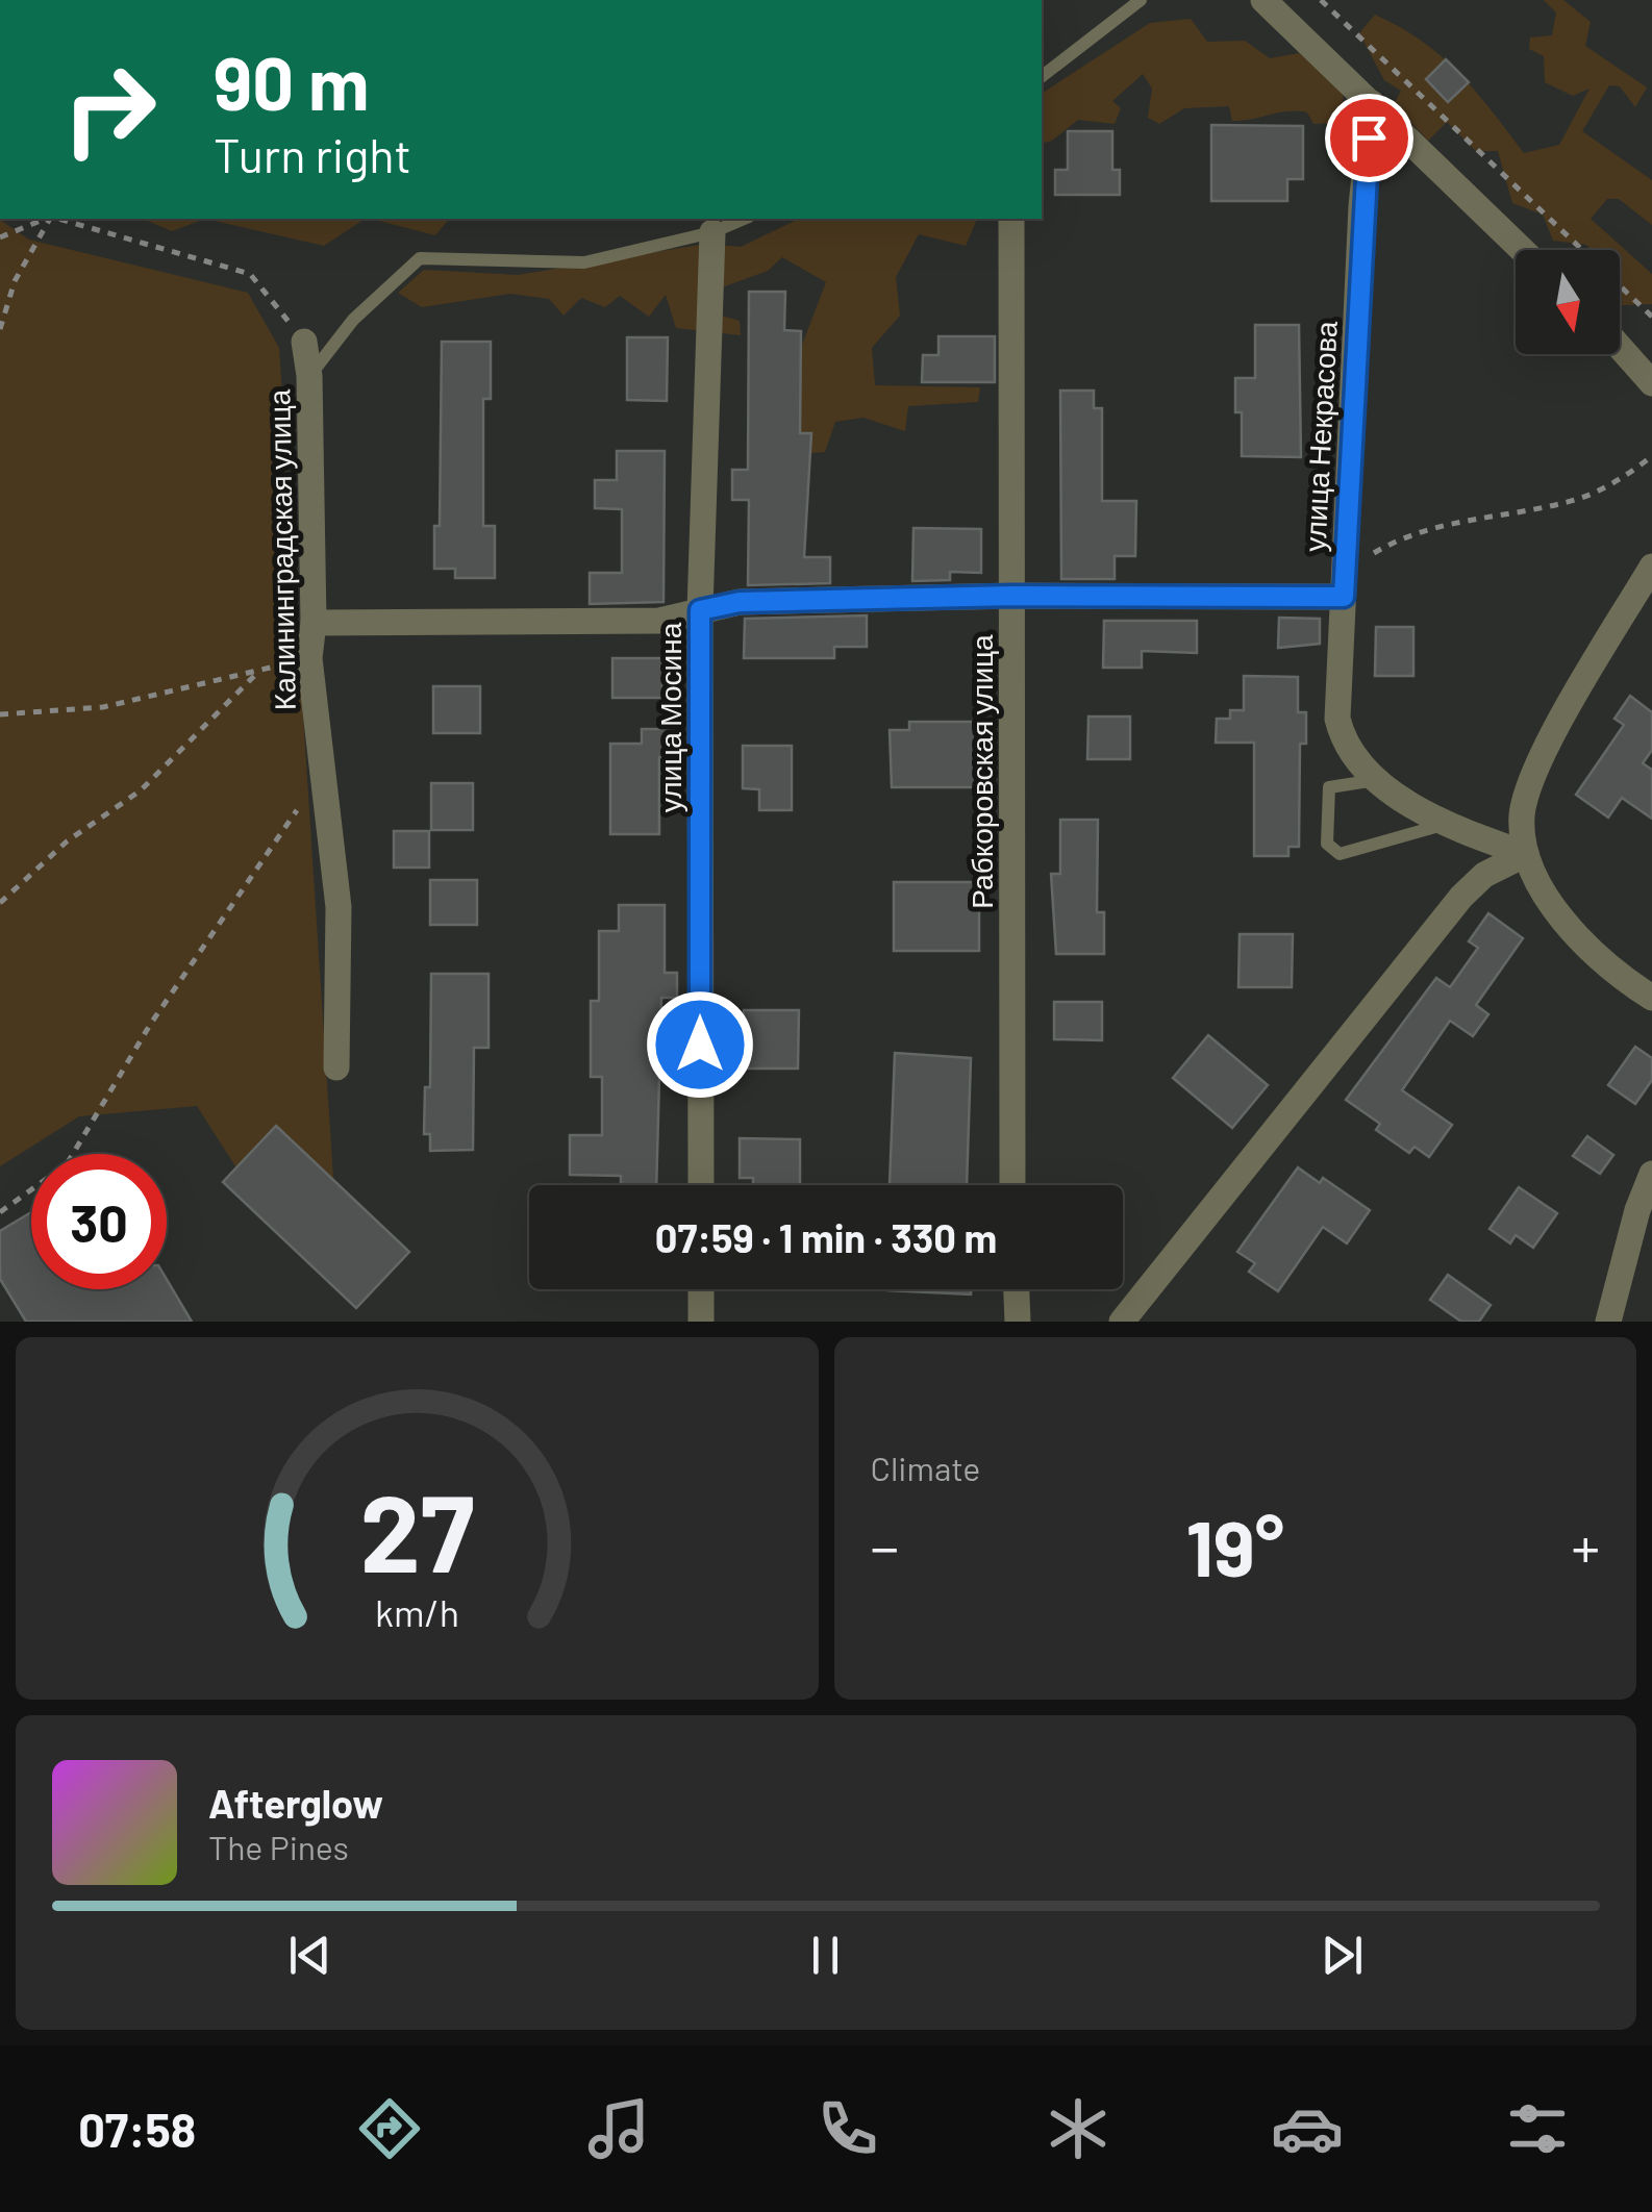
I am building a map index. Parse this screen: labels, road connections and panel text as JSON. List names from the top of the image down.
{
  "streets": {
    "street": [
      "улица Некрасова",
      "Калининградская улица",
      "улица Мосина",
      "Рабкоровская улица"
    ]
  },
  "north": "bottom",
  "page": {
    "turn": ["90 m", "Turn right"],
    "limit": "30",
    "trip": "07:59 · 1 min · 330 m",
    "tile": "Climate",
    "heat": ["−", "19°", "+"],
    "song": ["Afterglow", "The Pines"],
    "tabs": "07:58",
    "gauge": ["27", "km/h"]
  }
}
